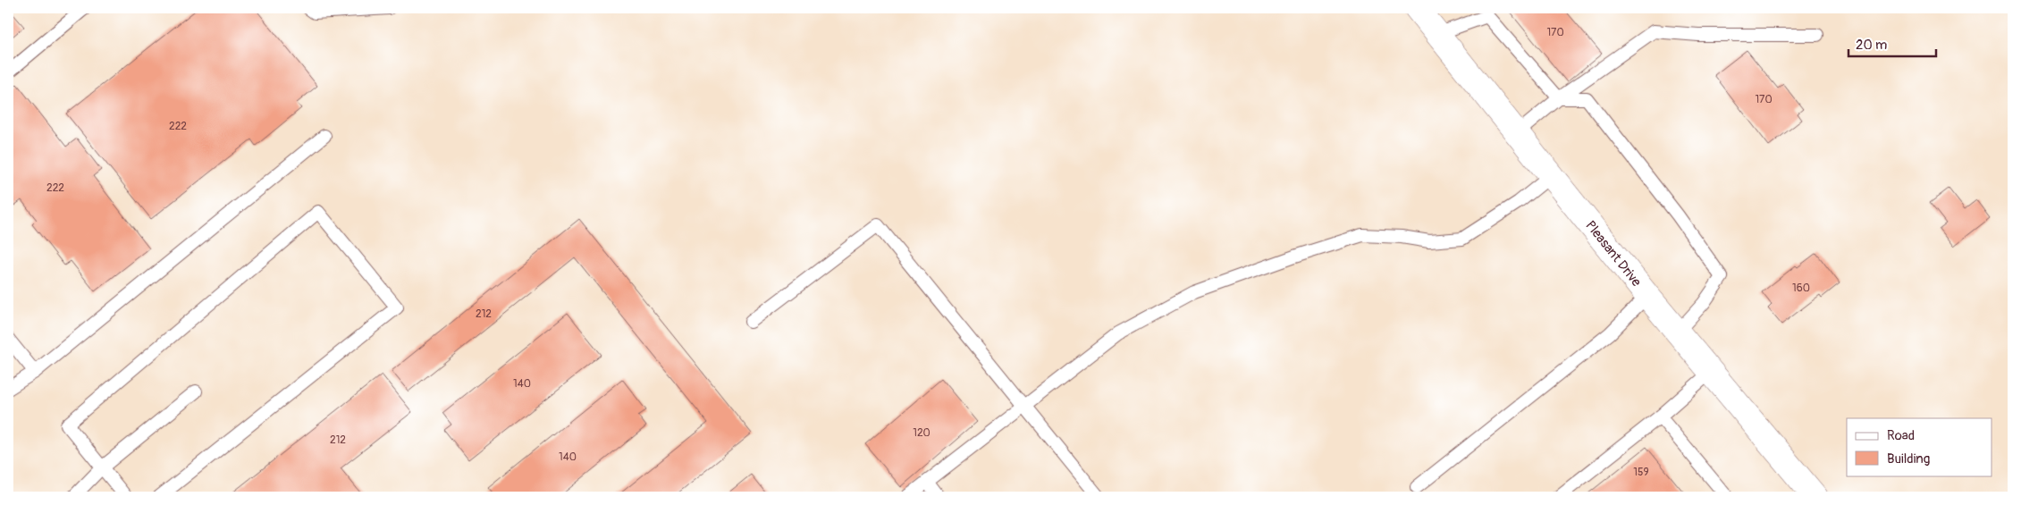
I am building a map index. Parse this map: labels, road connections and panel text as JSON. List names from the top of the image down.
{
  "streets": {
    "street": ["Pleasant Drive"]
  },
  "house_numbers": [
    "170",
    "170",
    "222",
    "222",
    "160",
    "212",
    "140",
    "120",
    "212",
    "140",
    "159"
  ],
  "legend": ["Road", "Building"],
  "scale_bar": "20 m"
}
